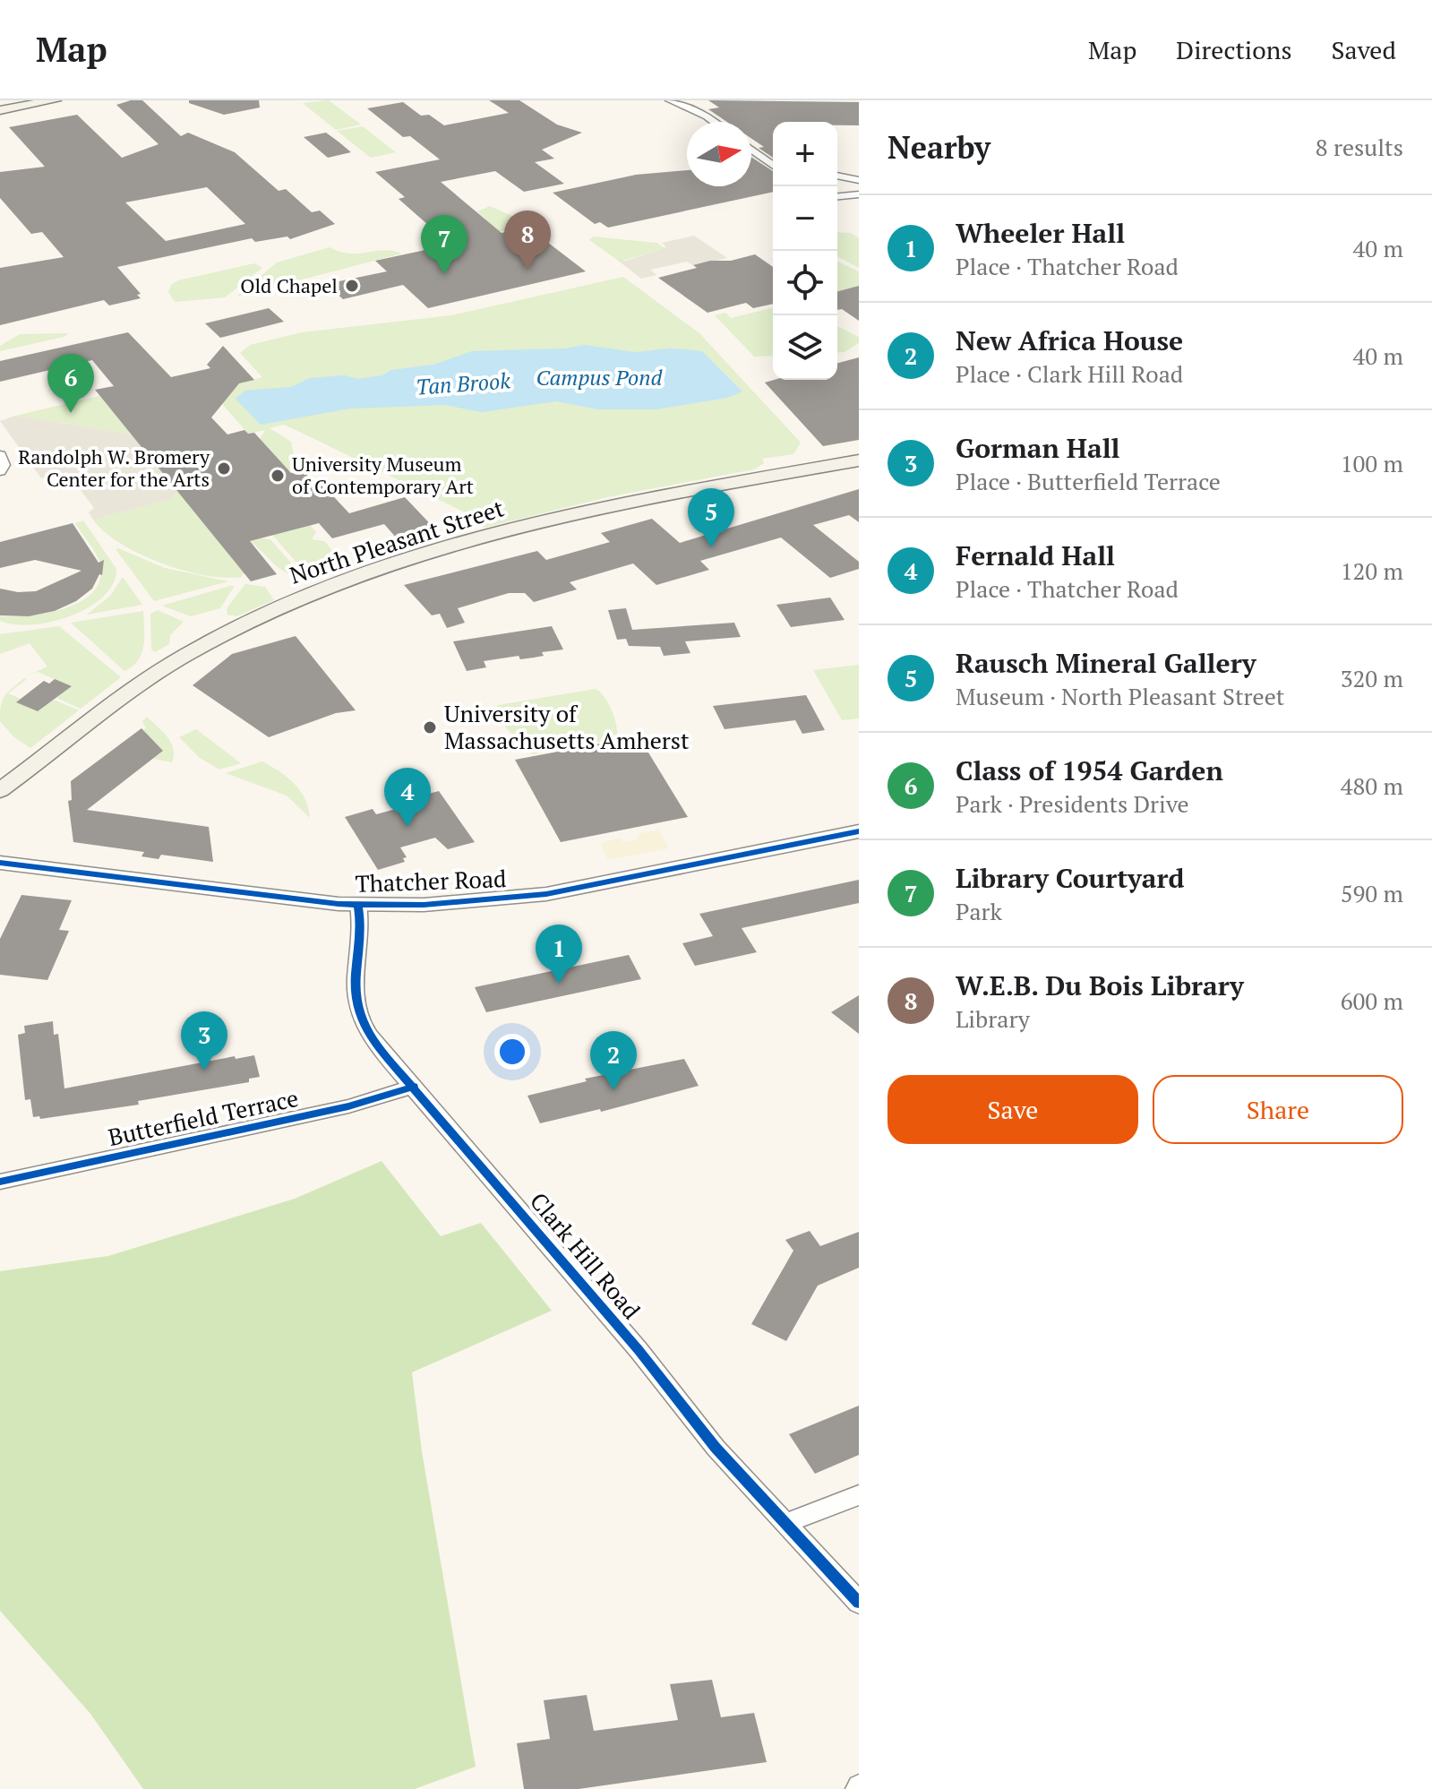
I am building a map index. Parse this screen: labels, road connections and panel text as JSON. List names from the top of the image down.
{
  "streets": {
    "main road": ["North Pleasant Street"],
    "street": ["Thatcher Road", "Butterfield Terrace", "Clark Hill Road"]
  },
  "crossings": [
    ["Thatcher Road", "Clark Hill Road"],
    ["Butterfield Terrace", "Clark Hill Road"]
  ],
  "water": ["Campus Pond", "Tan Brook"],
  "places": [
    "Old Chapel",
    "Randolph W. Bromery Center for the Arts",
    "University Museum of Contemporary Art",
    "University of Massachusetts Amherst"
  ],
  "north": "right",
  "page": {
    "header": "Map",
    "nav": ["Map", "Directions", "Saved"],
    "heading": ["Nearby", "8 results"],
    "map_buttons": ["+", "−"],
    "list": [
      {
        "mark": "1",
        "name": "Wheeler Hall",
        "note": "Place · Thatcher Road",
        "value": "40 m"
      },
      {
        "mark": "2",
        "name": "New Africa House",
        "note": "Place · Clark Hill Road",
        "value": "40 m"
      },
      {
        "mark": "3",
        "name": "Gorman Hall",
        "note": "Place · Butterfield Terrace",
        "value": "100 m"
      },
      {
        "mark": "4",
        "name": "Fernald Hall",
        "note": "Place · Thatcher Road",
        "value": "120 m"
      },
      {
        "mark": "5",
        "name": "Rausch Mineral Gallery",
        "note": "Museum · North Pleasant Street",
        "value": "320 m"
      },
      {
        "mark": "6",
        "name": "Class of 1954 Garden",
        "note": "Park · Presidents Drive",
        "value": "480 m"
      },
      {
        "mark": "7",
        "name": "Library Courtyard",
        "note": "Park",
        "value": "590 m"
      },
      {
        "mark": "8",
        "name": "W.E.B. Du Bois Library",
        "note": "Library",
        "value": "600 m"
      }
    ],
    "pins": [
      "8",
      "7",
      "6",
      "5",
      "4",
      "1",
      "3",
      "2"
    ],
    "buttons": ["Save", "Share"]
  }
}
